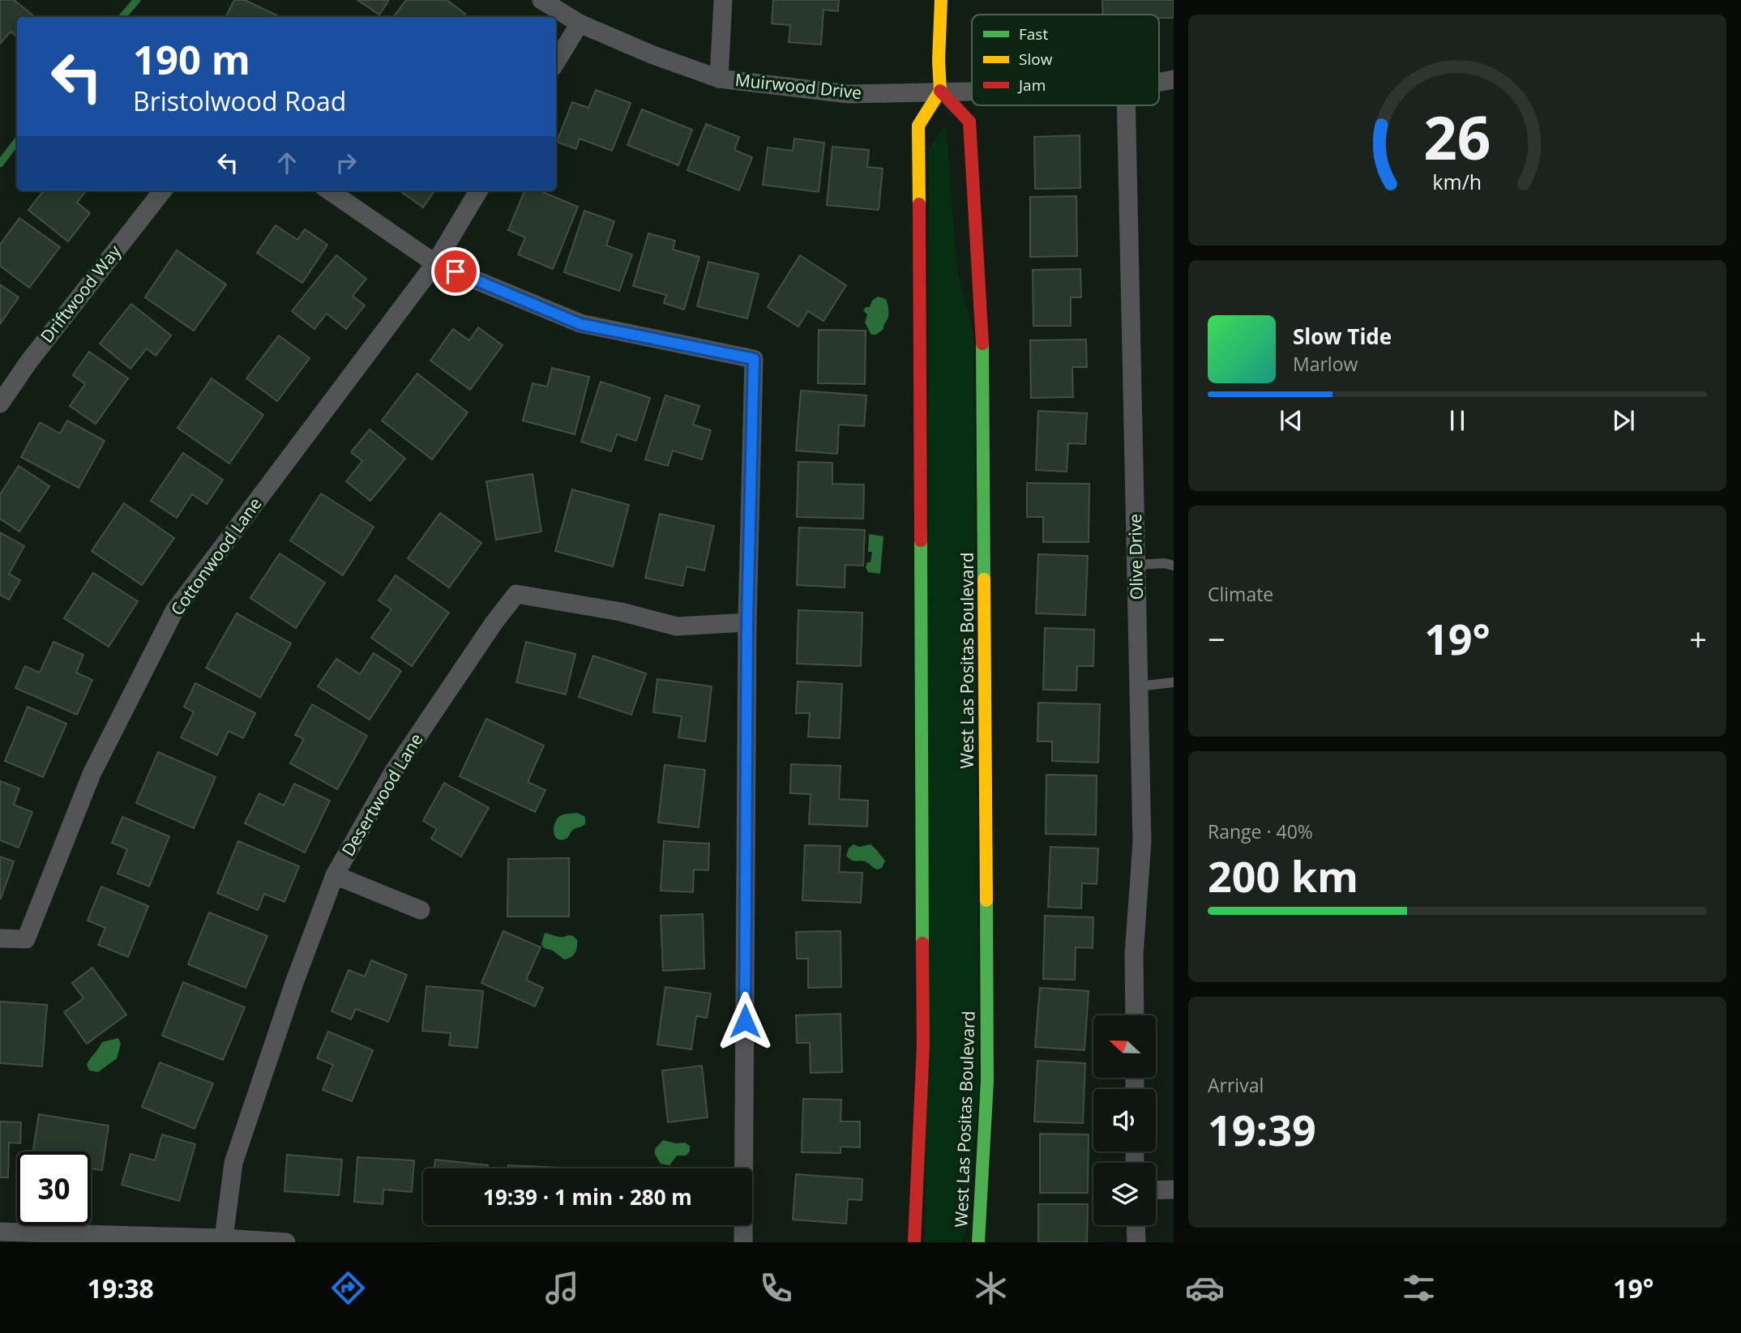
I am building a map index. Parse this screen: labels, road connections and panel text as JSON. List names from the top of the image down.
{
  "streets": {
    "main road": ["West Las Positas Boulevard"],
    "street": [
      "Muirwood Drive",
      "Driftwood Way",
      "Cottonwood Lane",
      "Olive Drive",
      "Desertwood Lane"
    ]
  },
  "crossings": [
    ["Muirwood Drive", "West Las Positas Boulevard"]
  ],
  "legend": ["Fast", "Slow", "Jam"],
  "north": "left",
  "page": {
    "turn": ["190 m", "Bristolwood Road"],
    "song": ["Slow Tide", "Marlow"],
    "tile": [
      "Climate",
      ["Range · 40%", "200 km"],
      ["Arrival", "19:39"]
    ],
    "heat": ["−", "19°", "+"],
    "limit": "30",
    "trip": "19:39 · 1 min · 280 m",
    "tabs": ["19:38", "19°"],
    "gauge": ["26", "km/h"]
  }
}
